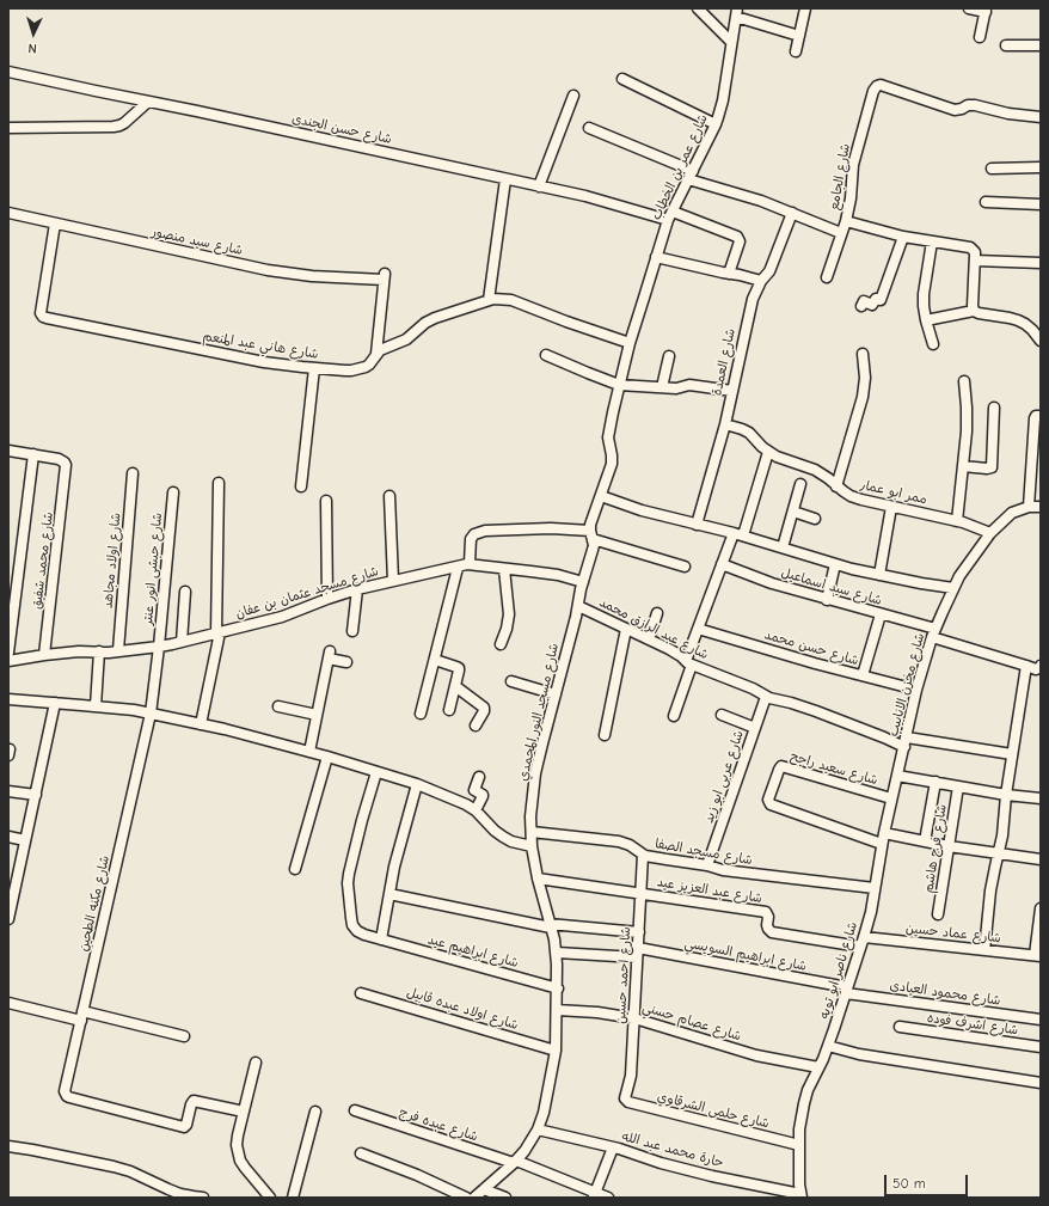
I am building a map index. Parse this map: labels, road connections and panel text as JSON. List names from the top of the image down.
{
  "streets": {
    "street": [
      "شارع حسن الجندى",
      "شارع عمر بن الخطاب",
      "شارع الجامع",
      "شارع سيد منصور",
      "شارع هاني عبد المنعم",
      "شارع العمدة",
      "ممر ابو عمار",
      "شارع محمد شفيق",
      "شارع اولاد مجاهد",
      "شارع حبشى انور عنتر",
      "شارع سيد اسماعيل",
      "شارع مسجد عثمان بن عفان",
      "شارع عبد الرازق محمد",
      "شارع حسن محمد",
      "شارع مخزن الانابيب",
      "شارع مسجد النور المحمدي",
      "شارع سعيد راجح",
      "شارع عربى ابو زيد",
      "شارع فرج هاشم",
      "شارع مسجد الصفا",
      "شارع عبد العزيز عيد",
      "شارع مكنه الطحين",
      "شارع عماد حسين",
      "شارع ابراهيم عيد",
      "شارع ابراهيم السويسي",
      "شارع ناصر ابو تويه",
      "شارع احمد حسين",
      "شارع محمود العيادى",
      "شارع اولاد عبده قابيل",
      "شارع عصام حسني",
      "شارع اشرف فوده",
      "شارع حلمى الشرقاوي",
      "شارع عبده فرج",
      "حارة محمد عبد الله"
    ]
  },
  "crossings": [
    ["شارع حسن الجندى", "شارع عمر بن الخطاب"],
    ["شارع عمر بن الخطاب", "شارع هاني عبد المنعم"],
    ["شارع عمر بن الخطاب", "شارع مسجد النور المحمدي"],
    ["شارع سيد منصور", "شارع هاني عبد المنعم"],
    ["شارع العمدة", "ممر ابو عمار"],
    ["ممر ابو عمار", "شارع مخزن الانابيب"],
    ["شارع محمد شفيق", "شارع مسجد عثمان بن عفان"],
    ["شارع اولاد مجاهد", "شارع مسجد عثمان بن عفان"],
    ["شارع حبشى انور عنتر", "شارع مسجد عثمان بن عفان"],
    ["شارع حبشى انور عنتر", "شارع مكنه الطحين"],
    ["شارع سيد اسماعيل", "شارع مخزن الانابيب"],
    ["شارع مسجد عثمان بن عفان", "شارع مسجد النور المحمدي"],
    ["شارع عبد الرازق محمد", "شارع مخزن الانابيب"],
    ["شارع عبد الرازق محمد", "شارع مسجد النور المحمدي"],
    ["شارع عبد الرازق محمد", "شارع عربى ابو زيد"],
    ["شارع عبد الرازق محمد", "شارع ناصر ابو تويه"],
    ["شارع حسن محمد", "شارع مخزن الانابيب"],
    ["شارع مخزن الانابيب", "شارع ناصر ابو تويه"],
    ["شارع مسجد النور المحمدي", "شارع مسجد الصفا"],
    ["شارع مسجد النور المحمدي", "شارع عبد العزيز عيد"],
    ["شارع مسجد النور المحمدي", "شارع ابراهيم عيد"],
    ["شارع مسجد النور المحمدي", "شارع ابراهيم السويسي"],
    ["شارع مسجد النور المحمدي", "شارع اولاد عبده قابيل"],
    ["شارع مسجد النور المحمدي", "شارع عصام حسني"],
    ["شارع مسجد النور المحمدي", "شارع عبده فرج"],
    ["شارع مسجد النور المحمدي", "حارة محمد عبد الله"],
    ["شارع سعيد راجح", "شارع ناصر ابو تويه"],
    ["شارع عربى ابو زيد", "شارع مسجد الصفا"],
    ["شارع مسجد الصفا", "شارع ناصر ابو تويه"],
    ["شارع مسجد الصفا", "شارع احمد حسين"],
    ["شارع عبد العزيز عيد", "شارع عماد حسين"],
    ["شارع عبد العزيز عيد", "شارع ناصر ابو تويه"],
    ["شارع عبد العزيز عيد", "شارع احمد حسين"],
    ["شارع عماد حسين", "شارع ناصر ابو تويه"],
    ["شارع ابراهيم السويسي", "شارع ناصر ابو تويه"],
    ["شارع ابراهيم السويسي", "شارع احمد حسين"],
    ["شارع ابراهيم السويسي", "شارع محمود العيادى"],
    ["شارع ناصر ابو تويه", "شارع محمود العيادى"],
    ["شارع ناصر ابو تويه", "شارع عصام حسني"],
    ["شارع ناصر ابو تويه", "شارع حلمى الشرقاوي"],
    ["شارع ناصر ابو تويه", "حارة محمد عبد الله"],
    ["شارع احمد حسين", "شارع عصام حسني"],
    ["شارع احمد حسين", "شارع حلمى الشرقاوي"]
  ],
  "scale_bar": "50 m",
  "north": "bottom"
}
